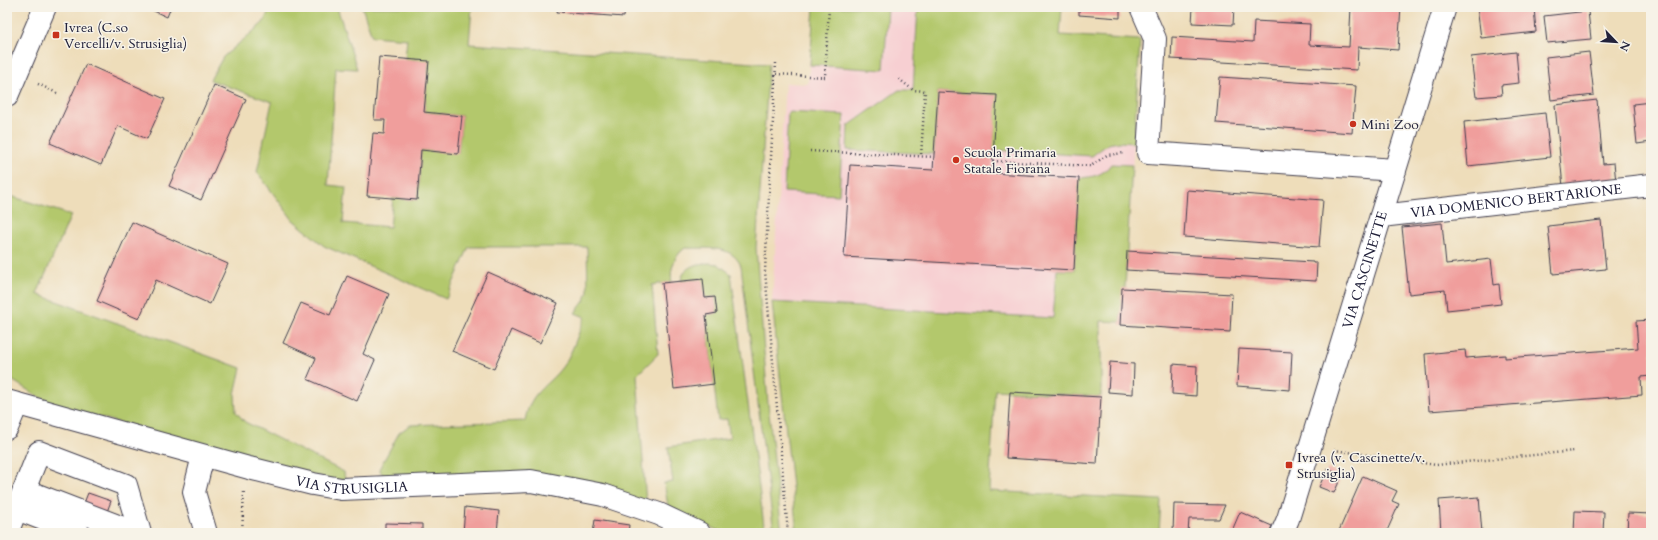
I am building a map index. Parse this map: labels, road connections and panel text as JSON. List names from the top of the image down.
{
  "streets": {
    "main road": ["VIA DOMENICO BERTARIONE", "VIA CASCINETTE", "VIA STRUSIGLIA"]
  },
  "crossings": [
    ["VIA DOMENICO BERTARIONE", "VIA CASCINETTE"]
  ],
  "places": {
    "transit": ["Ivrea (C.so Vercelli/v. Strusiglia)", "Ivrea (v. Cascinette/v. Strusiglia)"],
    "other": ["Mini Zoo", "Scuola Primaria Statale Fiorana"]
  },
  "north": "bottom right"
}
